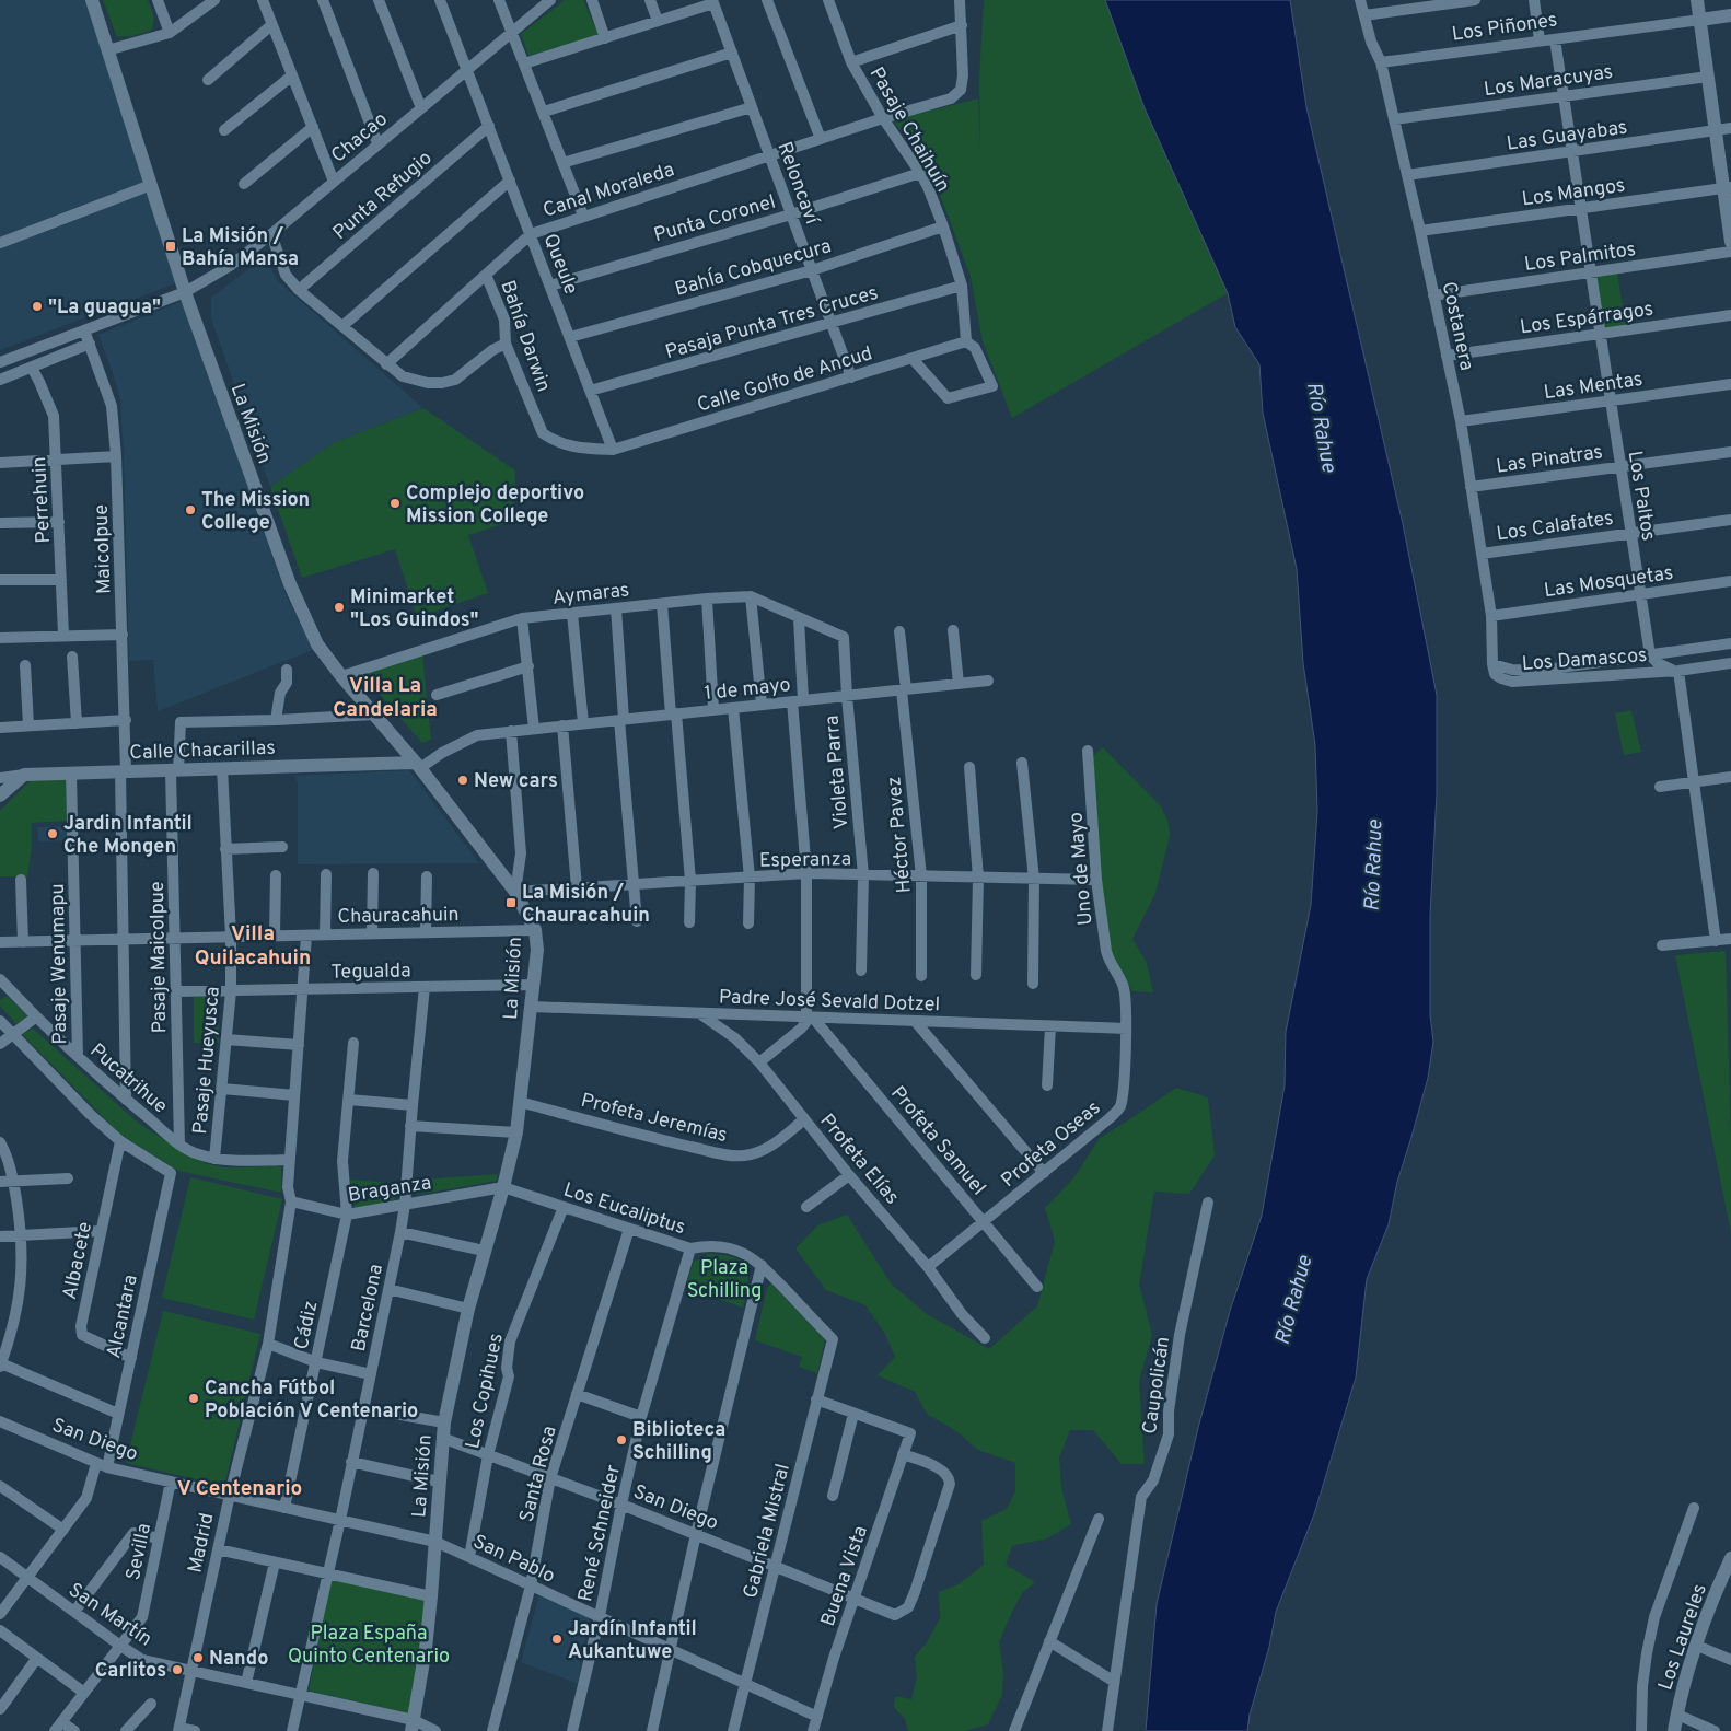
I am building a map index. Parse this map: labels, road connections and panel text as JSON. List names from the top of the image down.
{
  "streets": {
    "street": [
      "Los Piñones",
      "Los Maracuyas",
      "Pasaje Chaihuín",
      "Las Guayabas",
      "Chacao",
      "Reloncaví",
      "Canal Moraleda",
      "Los Mangos",
      "Punta Refugio",
      "Punta Coronel",
      "Los Palmitos",
      "Queule",
      "BahÍa Cobquecura",
      "Los Espárragos",
      "Pasaja Punta Tres Cruces",
      "Costanera",
      "Bahía Darwin",
      "Calle Golfo de Ancud",
      "Las Mentas",
      "La Misión",
      "Las Pinatras",
      "Los Paltos",
      "Perrehuin",
      "Los Calafates",
      "Maicolpue",
      "Las Mosquetas",
      "Aymaras",
      "Los Damascos",
      "1 de mayo",
      "Calle Chacarillas",
      "Violeta Parra",
      "Héctor Pavez",
      "Esperanza",
      "Uno de Mayo",
      "Chauracahuin",
      "Pasaje Maicolpue",
      "Pasaje Wenumapu",
      "Tegualda",
      "Padre José Sevald Dotzel",
      "Pasaje Hueyusca",
      "Pucatrihue",
      "Profeta Jeremías",
      "Profeta Samuel",
      "Profeta Oseas",
      "Profeta Elías",
      "Braganza",
      "Los Eucaliptus",
      "Albacete",
      "Barcelona",
      "Alcantara",
      "Cádiz",
      "Caupolicán",
      "Los Copihues",
      "San Diego",
      "Santa Rosa",
      "Gabriela Mistral",
      "René Schneider",
      "Madrid",
      "Sevilla",
      "San Pablo",
      "Buena Vista",
      "San Martín",
      "Los Laureles"
    ]
  },
  "crossings": [
    ["Los Piñones", "Costanera"],
    ["Los Piñones", "Los Paltos"],
    ["Los Maracuyas", "Costanera"],
    ["Los Maracuyas", "Los Paltos"],
    ["Pasaje Chaihuín", "Canal Moraleda"],
    ["Pasaje Chaihuín", "Punta Coronel"],
    ["Pasaje Chaihuín", "BahÍa Cobquecura"],
    ["Pasaje Chaihuín", "Pasaja Punta Tres Cruces"],
    ["Pasaje Chaihuín", "Calle Golfo de Ancud"],
    ["Las Guayabas", "Costanera"],
    ["Las Guayabas", "Los Paltos"],
    ["Chacao", "Queule"],
    ["Chacao", "La Misión"],
    ["Chacao", "Maicolpue"],
    ["Reloncaví", "Canal Moraleda"],
    ["Reloncaví", "Punta Coronel"],
    ["Reloncaví", "BahÍa Cobquecura"],
    ["Reloncaví", "Pasaja Punta Tres Cruces"],
    ["Reloncaví", "Calle Golfo de Ancud"],
    ["Canal Moraleda", "Queule"],
    ["Canal Moraleda", "Bahía Darwin"],
    ["Los Mangos", "Costanera"],
    ["Los Mangos", "Los Paltos"],
    ["Punta Refugio", "Queule"],
    ["Punta Coronel", "Queule"],
    ["Los Palmitos", "Costanera"],
    ["Los Palmitos", "Los Paltos"],
    ["Queule", "BahÍa Cobquecura"],
    ["Queule", "Pasaja Punta Tres Cruces"],
    ["Queule", "Bahía Darwin"],
    ["Queule", "Calle Golfo de Ancud"],
    ["Los Espárragos", "Costanera"],
    ["Los Espárragos", "Los Paltos"],
    ["Costanera", "Las Mentas"],
    ["Costanera", "Las Pinatras"],
    ["Costanera", "Los Calafates"],
    ["Costanera", "Las Mosquetas"],
    ["Costanera", "Los Damascos"],
    ["Bahía Darwin", "Calle Golfo de Ancud"],
    ["Las Mentas", "Los Paltos"],
    ["La Misión", "Aymaras"],
    ["La Misión", "1 de mayo"],
    ["La Misión", "Calle Chacarillas"],
    ["La Misión", "Esperanza"],
    ["La Misión", "Chauracahuin"],
    ["La Misión", "Tegualda"],
    ["La Misión", "Padre José Sevald Dotzel"],
    ["La Misión", "Profeta Jeremías"],
    ["La Misión", "Braganza"],
    ["La Misión", "Los Eucaliptus"],
    ["La Misión", "San Diego"],
    ["La Misión", "San Pablo"],
    ["La Misión", "San Martín"],
    ["Las Pinatras", "Los Paltos"],
    ["Los Paltos", "Los Calafates"],
    ["Los Paltos", "Las Mosquetas"],
    ["Los Paltos", "Los Damascos"],
    ["Maicolpue", "Calle Chacarillas"],
    ["Maicolpue", "Chauracahuin"],
    ["Maicolpue", "Pucatrihue"],
    ["Aymaras", "Violeta Parra"],
    ["1 de mayo", "Calle Chacarillas"],
    ["1 de mayo", "Violeta Parra"],
    ["1 de mayo", "Héctor Pavez"],
    ["Calle Chacarillas", "Pasaje Maicolpue"],
    ["Calle Chacarillas", "Pasaje Wenumapu"],
    ["Calle Chacarillas", "Pasaje Hueyusca"],
    ["Violeta Parra", "Esperanza"],
    ["Héctor Pavez", "Esperanza"],
    ["Esperanza", "Uno de Mayo"],
    ["Uno de Mayo", "Profeta Oseas"],
    ["Chauracahuin", "Pasaje Maicolpue"],
    ["Chauracahuin", "Pasaje Wenumapu"],
    ["Chauracahuin", "Pasaje Hueyusca"],
    ["Pasaje Maicolpue", "Tegualda"],
    ["Pasaje Maicolpue", "Pucatrihue"],
    ["Pasaje Wenumapu", "Pucatrihue"],
    ["Tegualda", "Pasaje Hueyusca"],
    ["Tegualda", "Barcelona"],
    ["Padre José Sevald Dotzel", "Profeta Samuel"],
    ["Padre José Sevald Dotzel", "Profeta Oseas"],
    ["Padre José Sevald Dotzel", "Profeta Elías"],
    ["Pasaje Hueyusca", "Pucatrihue"],
    ["Profeta Jeremías", "Profeta Elías"],
    ["Profeta Samuel", "Profeta Oseas"],
    ["Profeta Oseas", "Profeta Elías"],
    ["Braganza", "Los Eucaliptus"],
    ["Braganza", "Barcelona"],
    ["Braganza", "Cádiz"],
    ["Braganza", "Madrid"],
    ["Los Eucaliptus", "Los Copihues"],
    ["Los Eucaliptus", "Santa Rosa"],
    ["Los Eucaliptus", "Gabriela Mistral"],
    ["Los Eucaliptus", "René Schneider"],
    ["Albacete", "Alcantara"],
    ["Barcelona", "San Diego"],
    ["Barcelona", "San Martín"],
    ["Alcantara", "San Diego"],
    ["Cádiz", "San Diego"],
    ["Los Copihues", "San Diego"],
    ["Los Copihues", "San Pablo"],
    ["San Diego", "Santa Rosa"],
    ["San Diego", "Gabriela Mistral"],
    ["San Diego", "René Schneider"],
    ["San Diego", "Madrid"],
    ["San Diego", "Sevilla"],
    ["San Diego", "San Pablo"],
    ["San Diego", "Buena Vista"],
    ["Santa Rosa", "San Pablo"],
    ["Gabriela Mistral", "San Pablo"],
    ["René Schneider", "San Pablo"],
    ["Madrid", "San Martín"],
    ["Sevilla", "San Martín"],
    ["San Pablo", "Buena Vista"]
  ],
  "districts": ["Villa La Candelaria", "Villa Quilacahuin", "V Centenario"],
  "water": ["Río Rahue"],
  "parks": ["Plaza Schilling", "Plaza España Quinto Centenario"],
  "places": {
    "transit": ["La Misión / Bahía Mansa", "La Misión / Chauracahuin"],
    "other": [
      "\"La guagua\"",
      "Complejo deportivo Mission College",
      "The Mission College",
      "Minimarket \"Los Guindos\"",
      "New cars",
      "Jardin Infantil Che Mongen",
      "Cancha Fútbol Población V Centenario",
      "Biblioteca Schilling",
      "Jardín Infantil Aukantuwe",
      "Nando",
      "Carlitos"
    ]
  }
}
